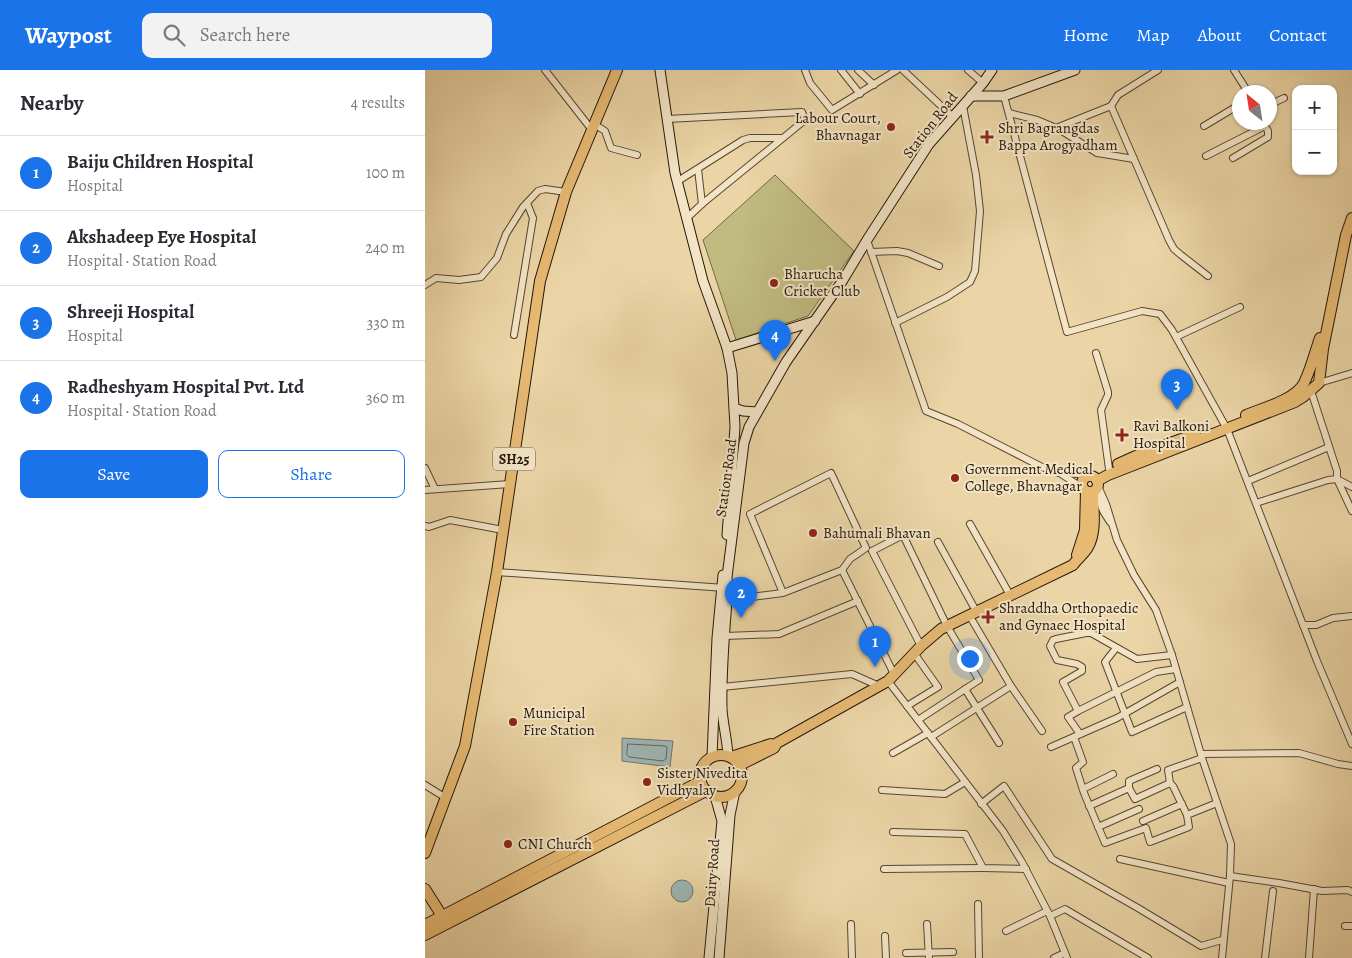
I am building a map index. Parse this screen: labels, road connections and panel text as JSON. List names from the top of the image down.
{
  "streets": {
    "main road": ["Station Road", "SH25", "Dairy Road"]
  },
  "crossings": [
    ["Station Road", "Dairy Road"]
  ],
  "places": {
    "other": [
      "Labour Court, Bhavnagar",
      "Bharucha Cricket Club",
      "Government Medical College, Bhavnagar",
      "Bahumali Bhavan",
      "Municipal Fire Station",
      "Sister Nivedita Vidhyalay",
      "CNI Church"
    ],
    "health": ["Shri Bagrangdas Bappa Arogyadham", "Ravi Balkoni Hospital", "Shraddha Orthopaedic and Gynaec Hospital"]
  },
  "north": "top left",
  "page": {
    "header": "Waypost",
    "search": "Search here",
    "nav": [
      "Home",
      "Map",
      "About",
      "Contact"
    ],
    "heading": ["Nearby", "4 results"],
    "map_buttons": ["+", "−"],
    "list": [
      {
        "mark": "1",
        "name": "Baiju Children Hospital",
        "note": "Hospital",
        "value": "100 m"
      },
      {
        "mark": "2",
        "name": "Akshadeep Eye Hospital",
        "note": "Hospital · Station Road",
        "value": "240 m"
      },
      {
        "mark": "3",
        "name": "Shreeji Hospital",
        "note": "Hospital",
        "value": "330 m"
      },
      {
        "mark": "4",
        "name": "Radheshyam Hospital Pvt. Ltd",
        "note": "Hospital · Station Road",
        "value": "360 m"
      }
    ],
    "pins": [
      "4",
      "3",
      "2",
      "1"
    ],
    "buttons": ["Save", "Share"]
  }
}
